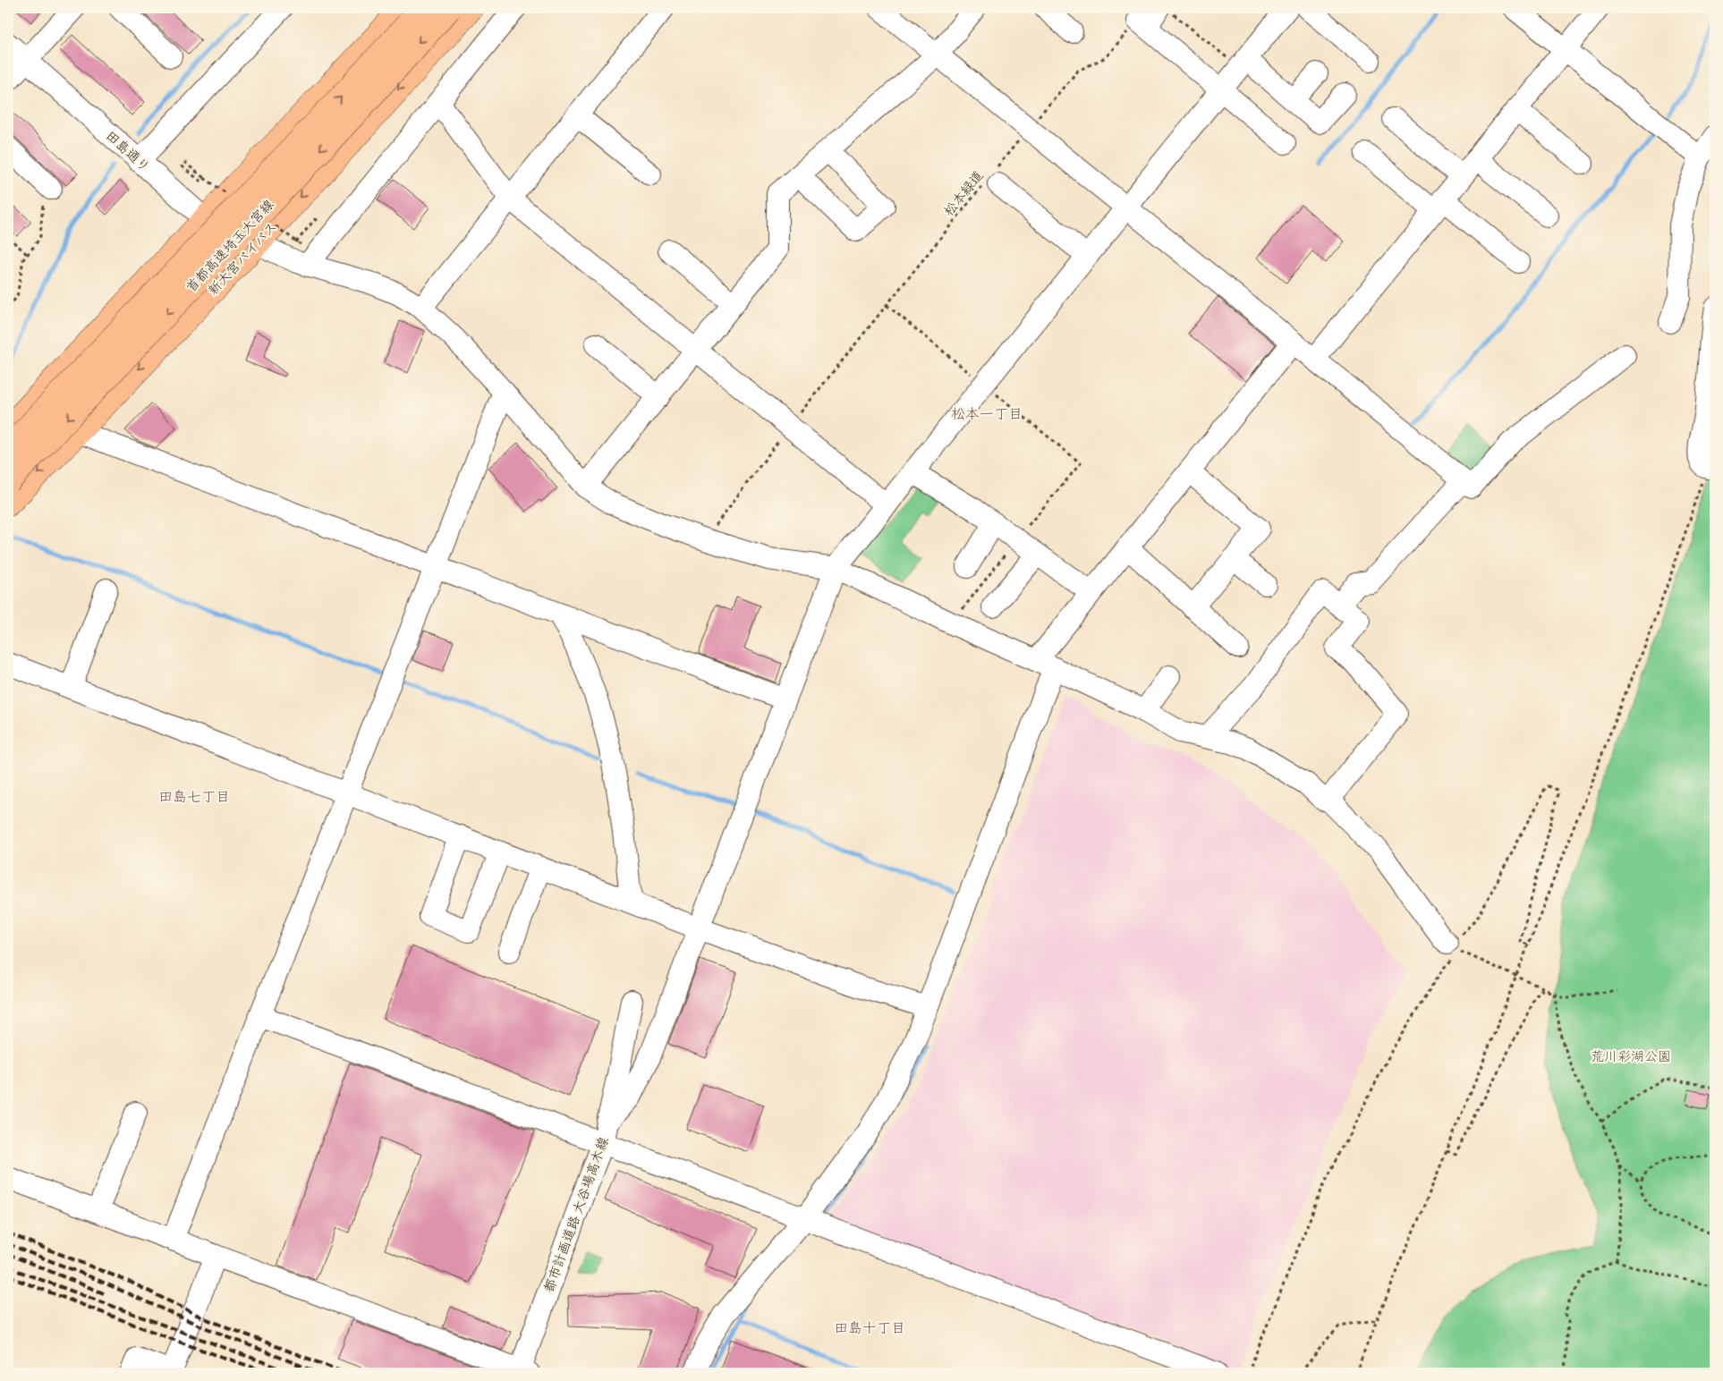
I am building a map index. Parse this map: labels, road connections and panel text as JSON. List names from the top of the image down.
{
  "streets": {
    "highway": ["首都高速埼玉大宮線", "新大宮バイパス"],
    "street": ["田島通り", "都市計画道路 大谷場高木線"],
    "path": ["松本緑道"]
  },
  "crossings": [
    ["田島通り", "新大宮バイパス"]
  ],
  "districts": ["松本一丁目", "田島七丁目", "田島十丁目"],
  "parks": ["荒川彩湖公園"]
}
